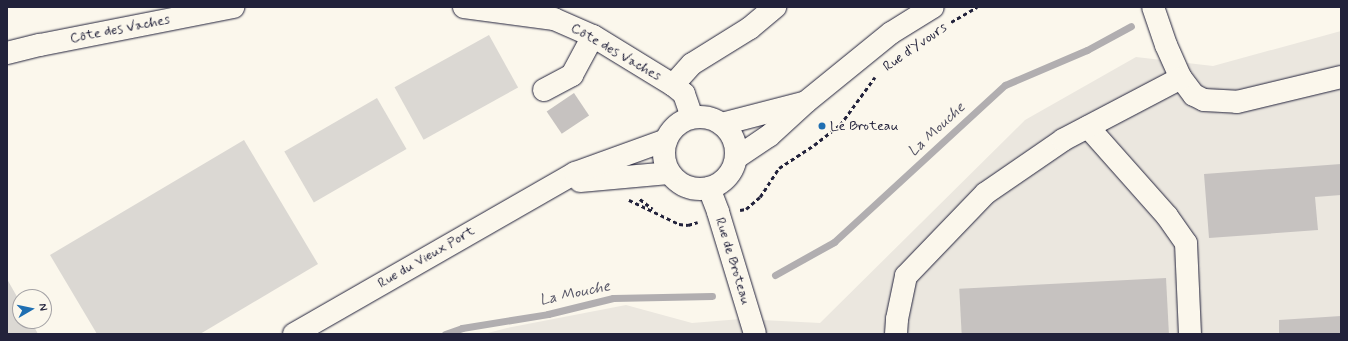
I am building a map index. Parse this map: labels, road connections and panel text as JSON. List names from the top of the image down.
{
  "streets": {
    "main road": [
      "Côte des Vaches",
      "Rue d'Yvours",
      "Rue du Vieux Port",
      "Rue de Broteau"
    ]
  },
  "crossings": [
    ["Côte des Vaches", "Rue d'Yvours"],
    ["Côte des Vaches", "Rue de Broteau"],
    ["Rue d'Yvours", "Rue de Broteau"]
  ],
  "water": ["La Mouche"],
  "places": ["Le Broteau"],
  "north": "right"
}
